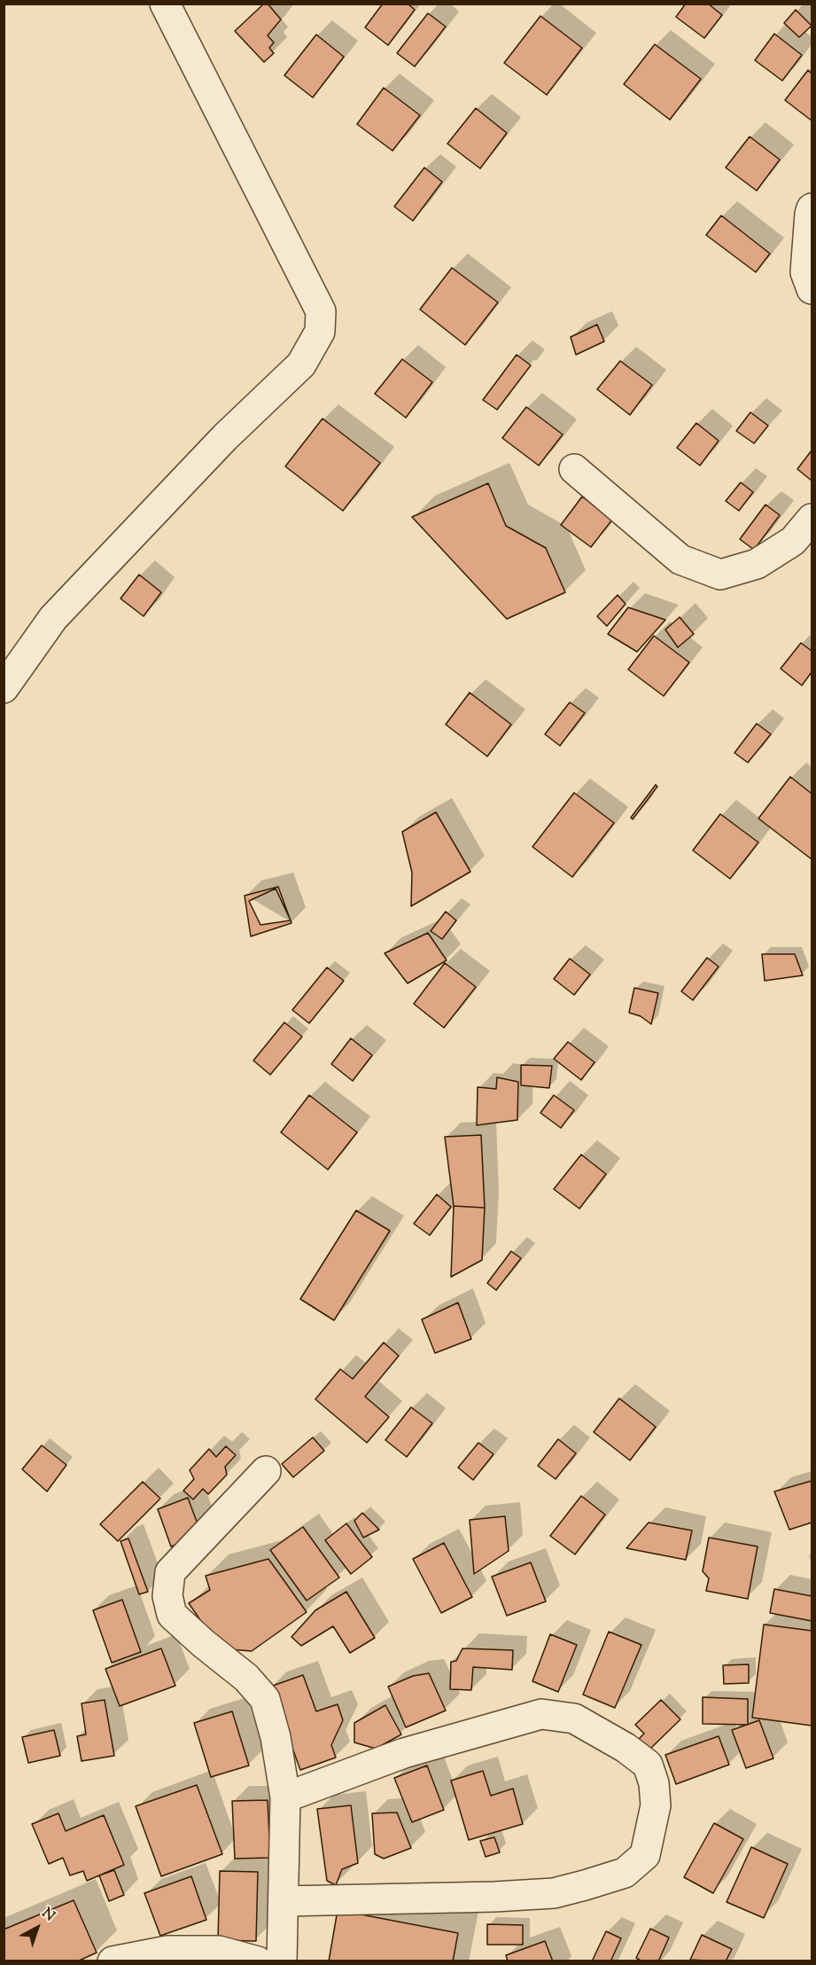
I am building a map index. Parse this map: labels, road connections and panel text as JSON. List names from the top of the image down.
{
  "north": "top right"
}
